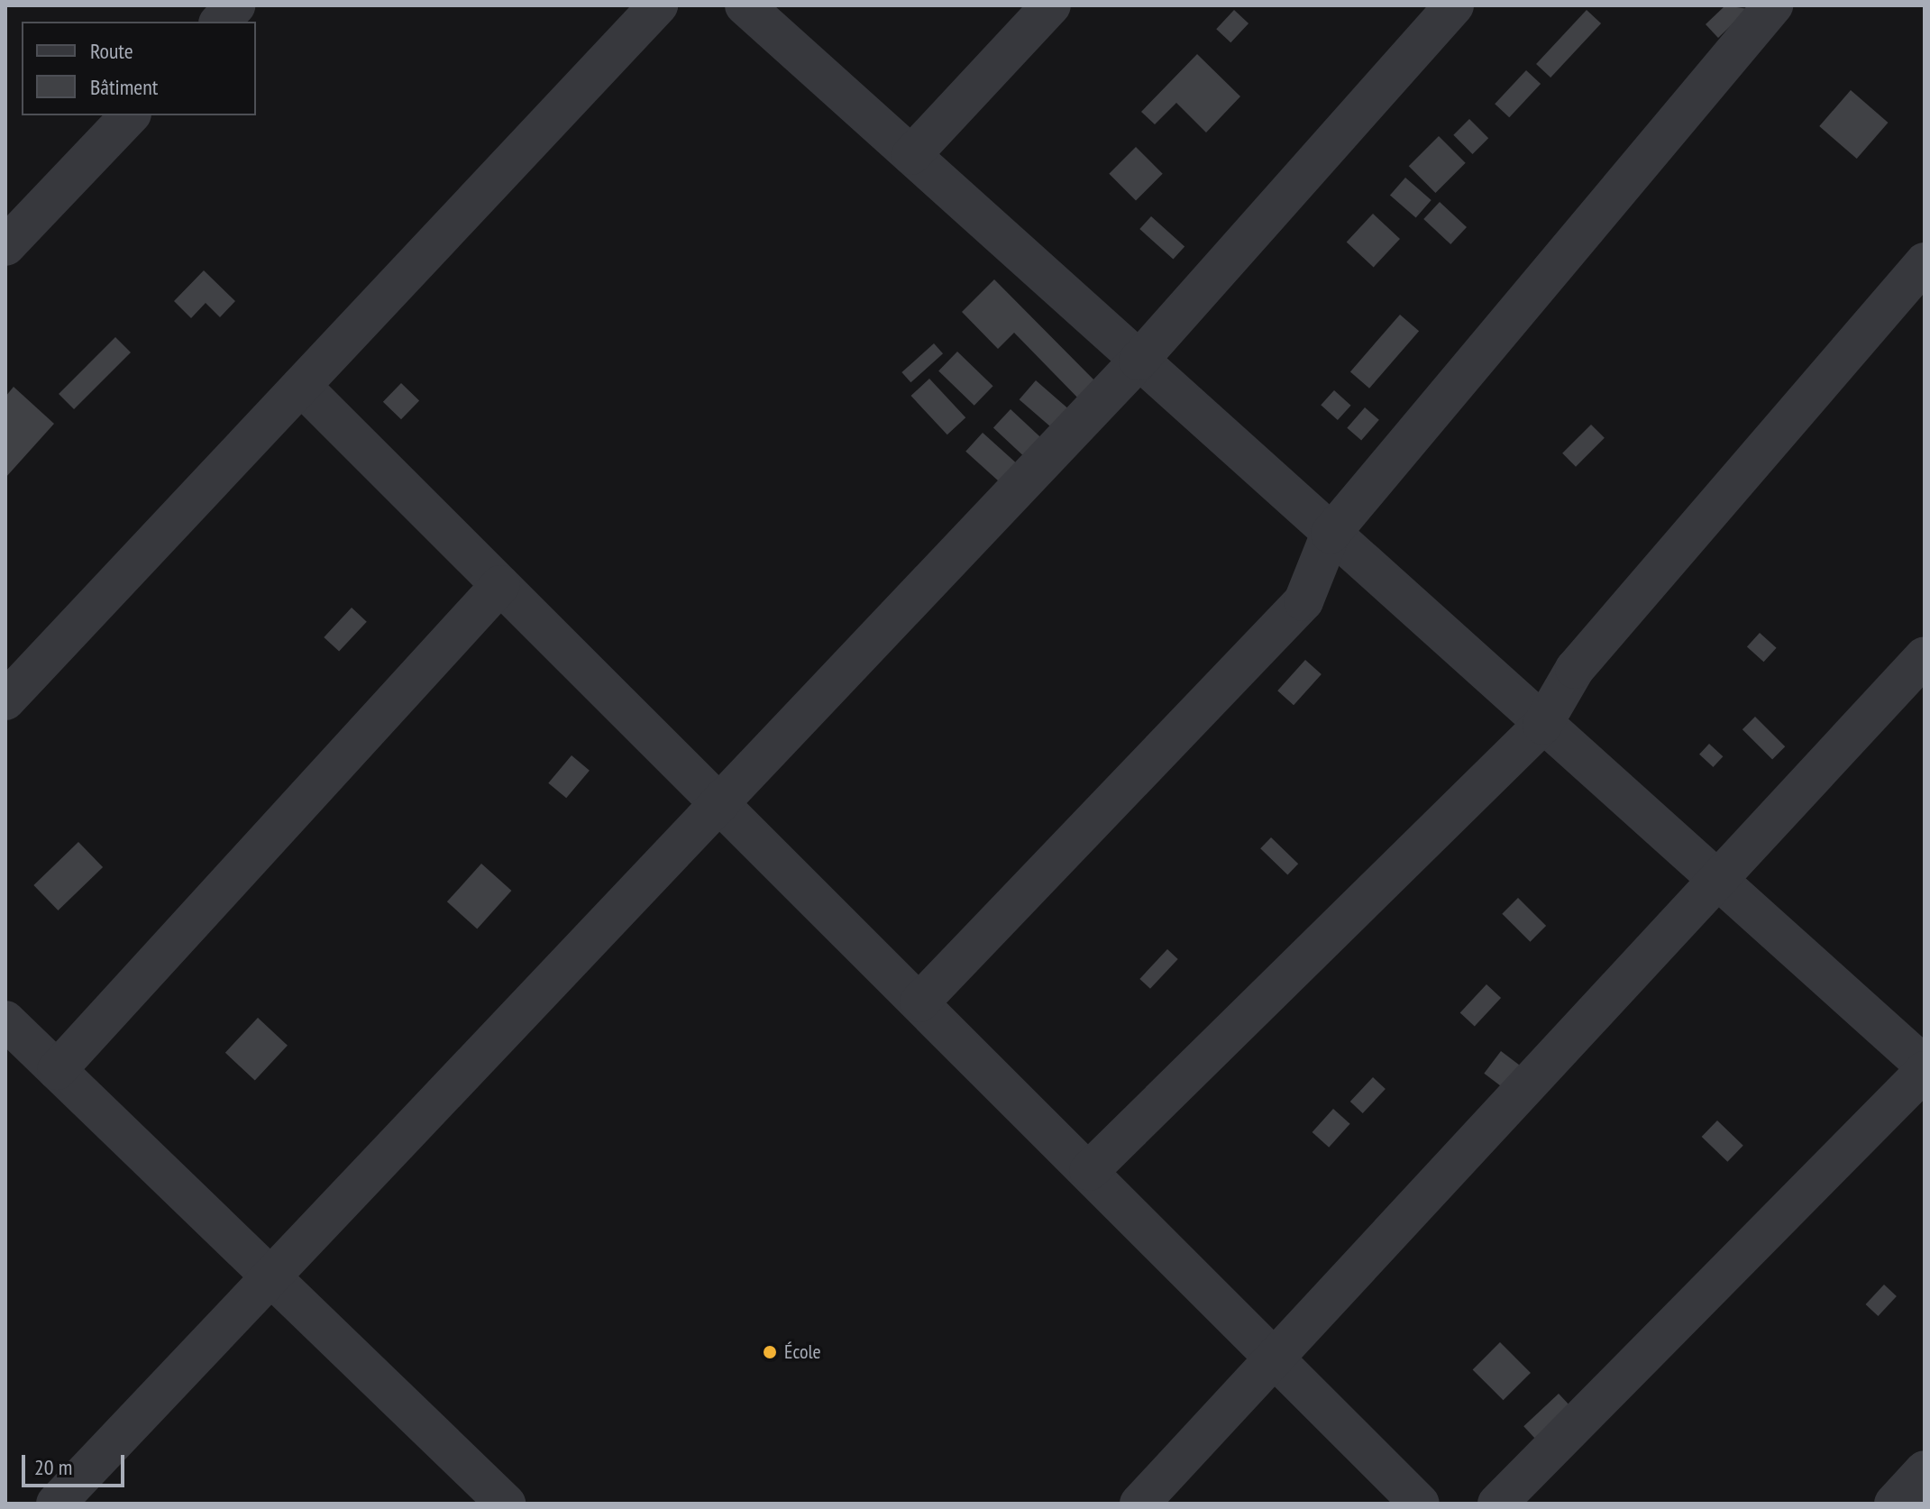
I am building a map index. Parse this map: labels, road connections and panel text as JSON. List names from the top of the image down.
{
  "places": ["École"],
  "legend": ["Route", "Bâtiment"],
  "scale_bar": "20 m"
}
